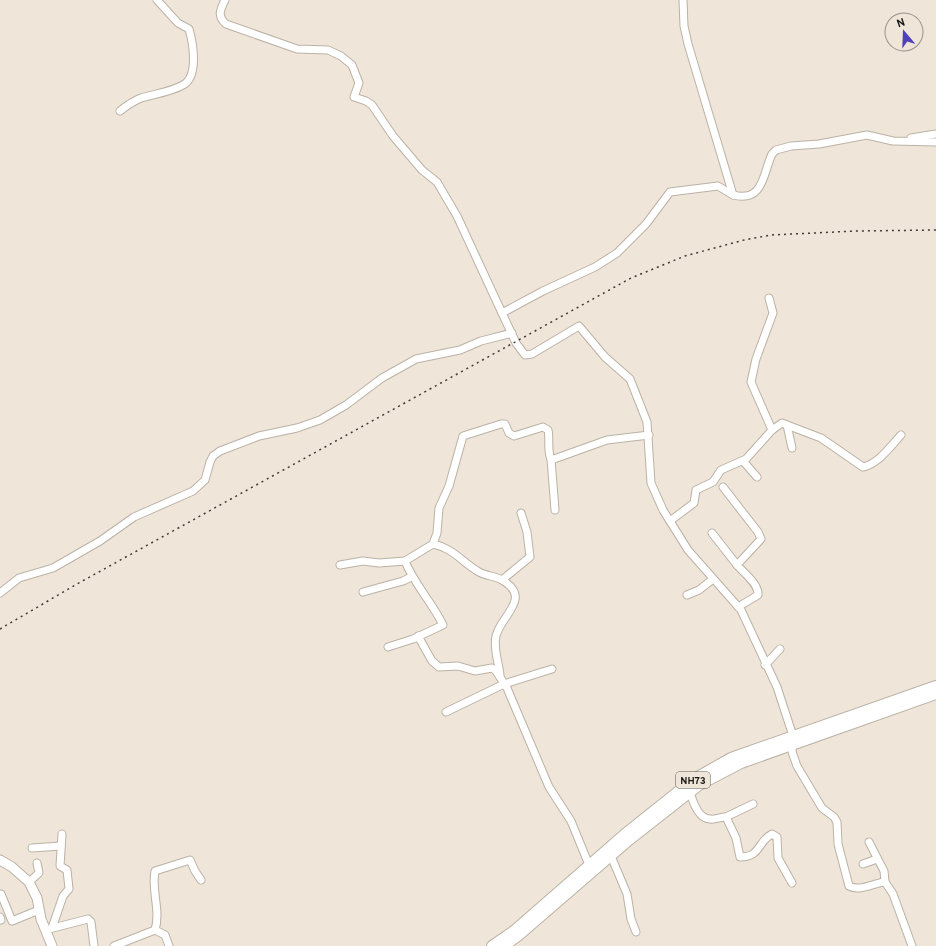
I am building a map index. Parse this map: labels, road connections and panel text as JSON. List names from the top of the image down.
{
  "streets": {
    "highway": ["NH73"]
  },
  "north": "top"
}
